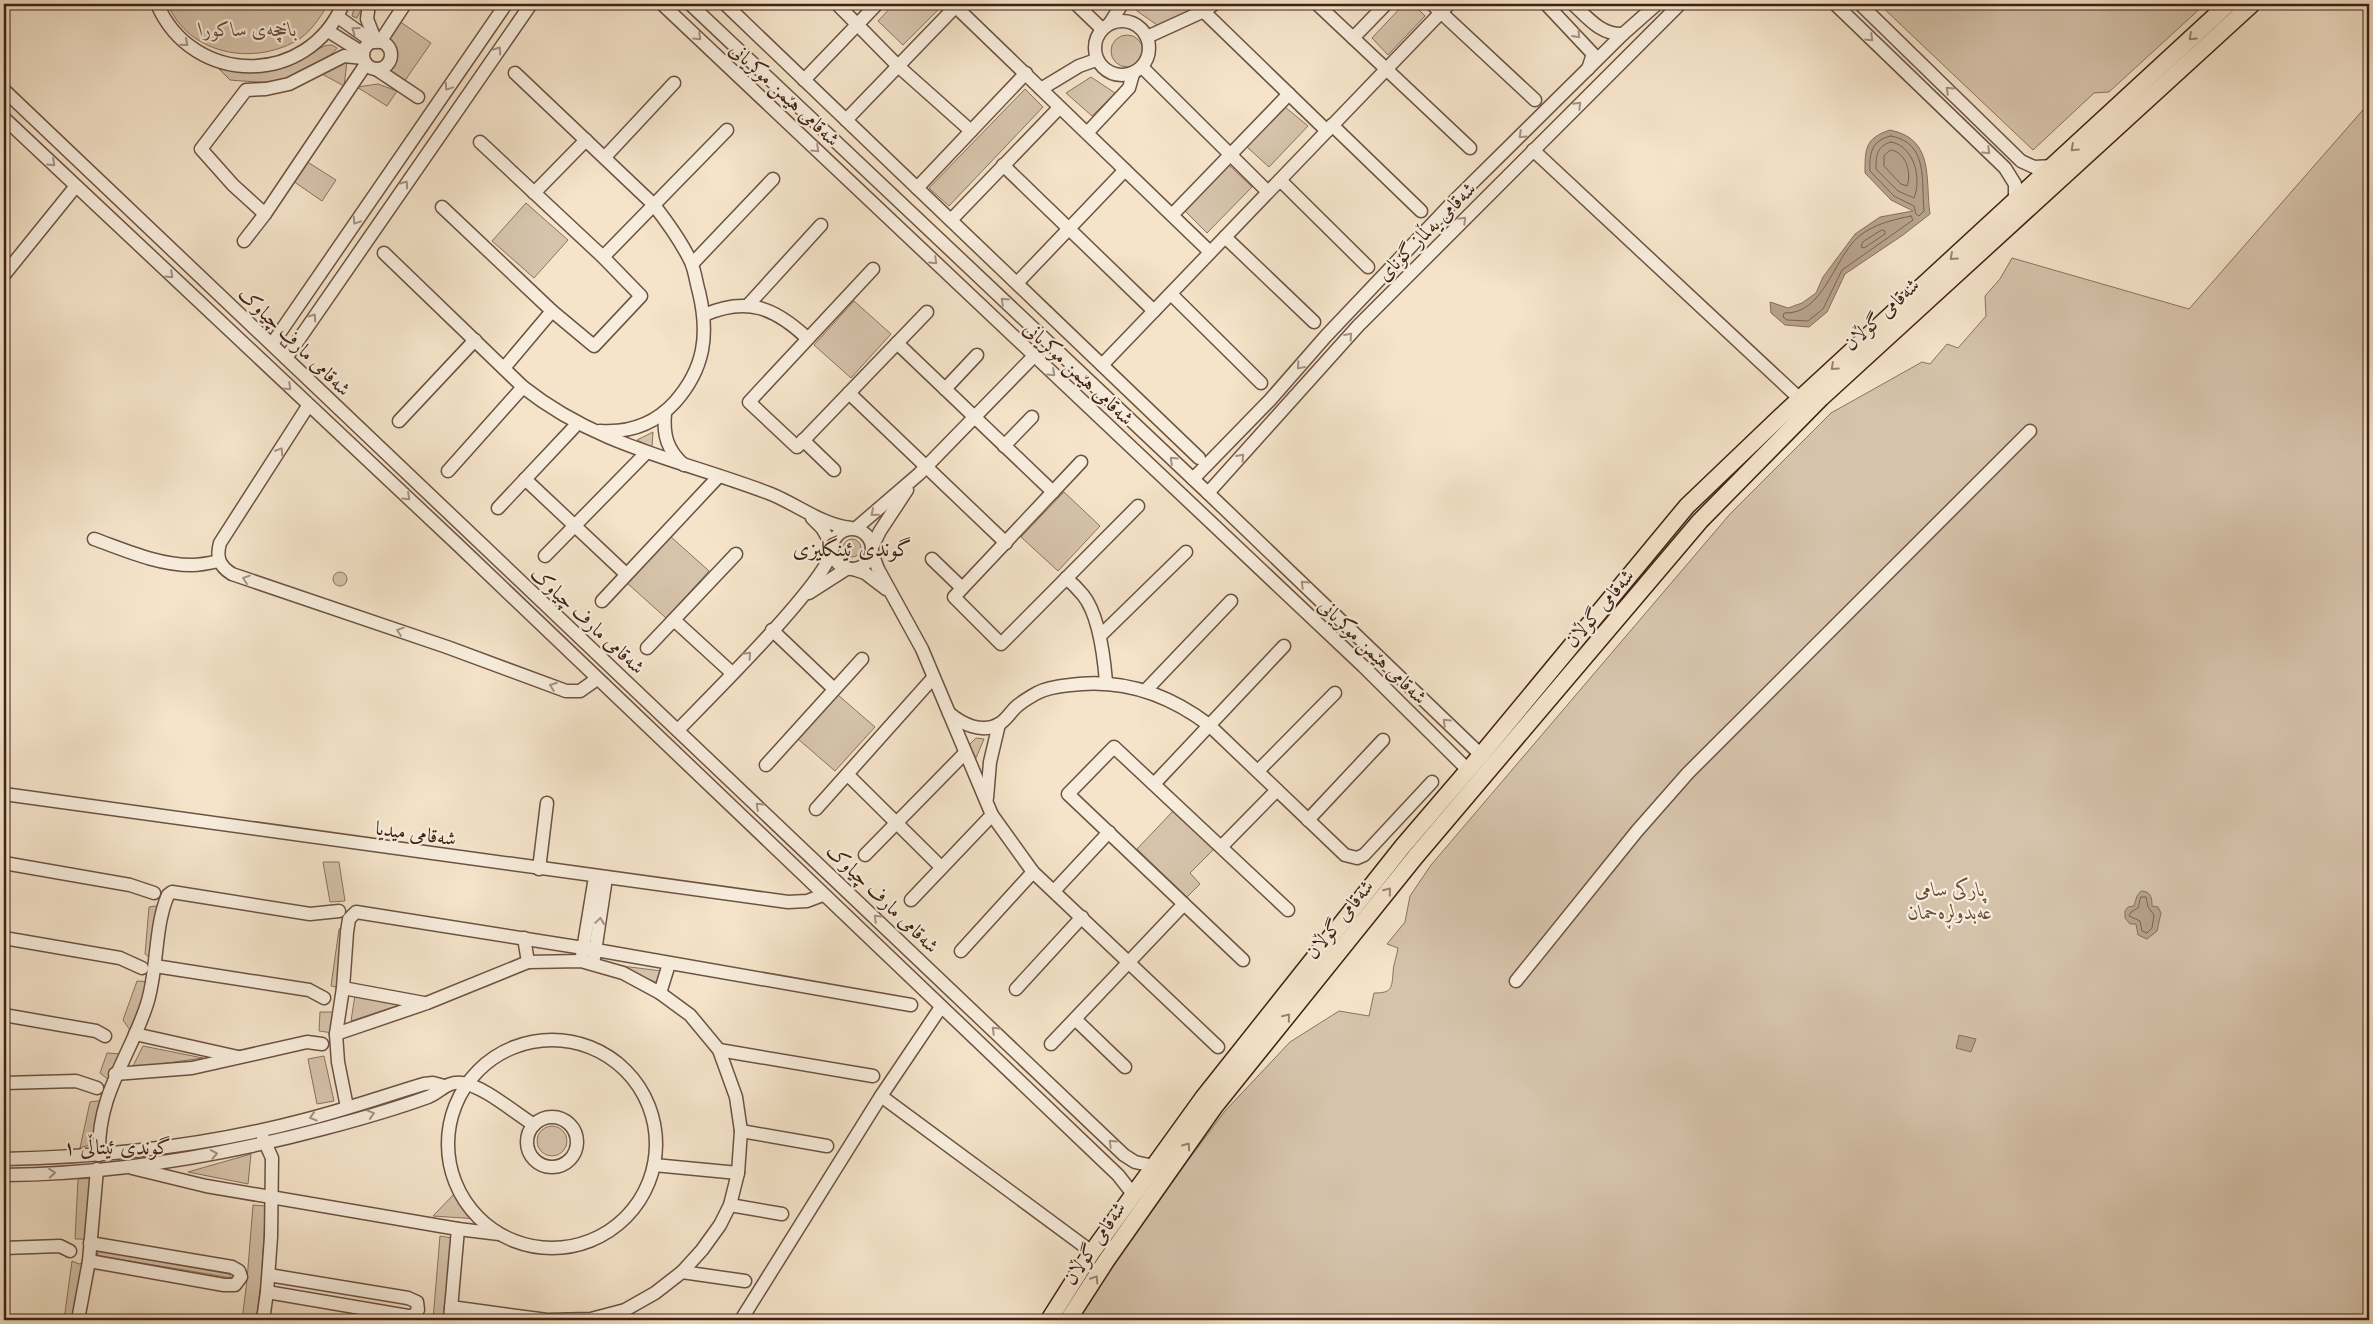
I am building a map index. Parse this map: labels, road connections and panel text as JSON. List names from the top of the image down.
{
  "streets": {
    "main road": ["شەقامی گوڵان"],
    "street": [
      "شەقامی هێمن موکریانی",
      "شەقامی یەڵماز گۆنای",
      "شەقامی مارف چیاوک",
      "شەقامی میدیا"
    ]
  },
  "crossings": [
    ["شەقامی هێمن موکریانی", "شەقامی یەڵماز گۆنای"],
    ["شەقامی هێمن موکریانی", "شەقامی گوڵان"],
    ["شەقامی گوڵان", "شەقامی مارف چیاوک"],
    ["شەقامی مارف چیاوک", "شەقامی میدیا"]
  ],
  "districts": ["گوندی ئینگلیزی", "گوندی ئیتاڵی ١"],
  "parks": ["باخچەی ساکورا", "پارکی سامی عەبدولڕەحمان"]
}
